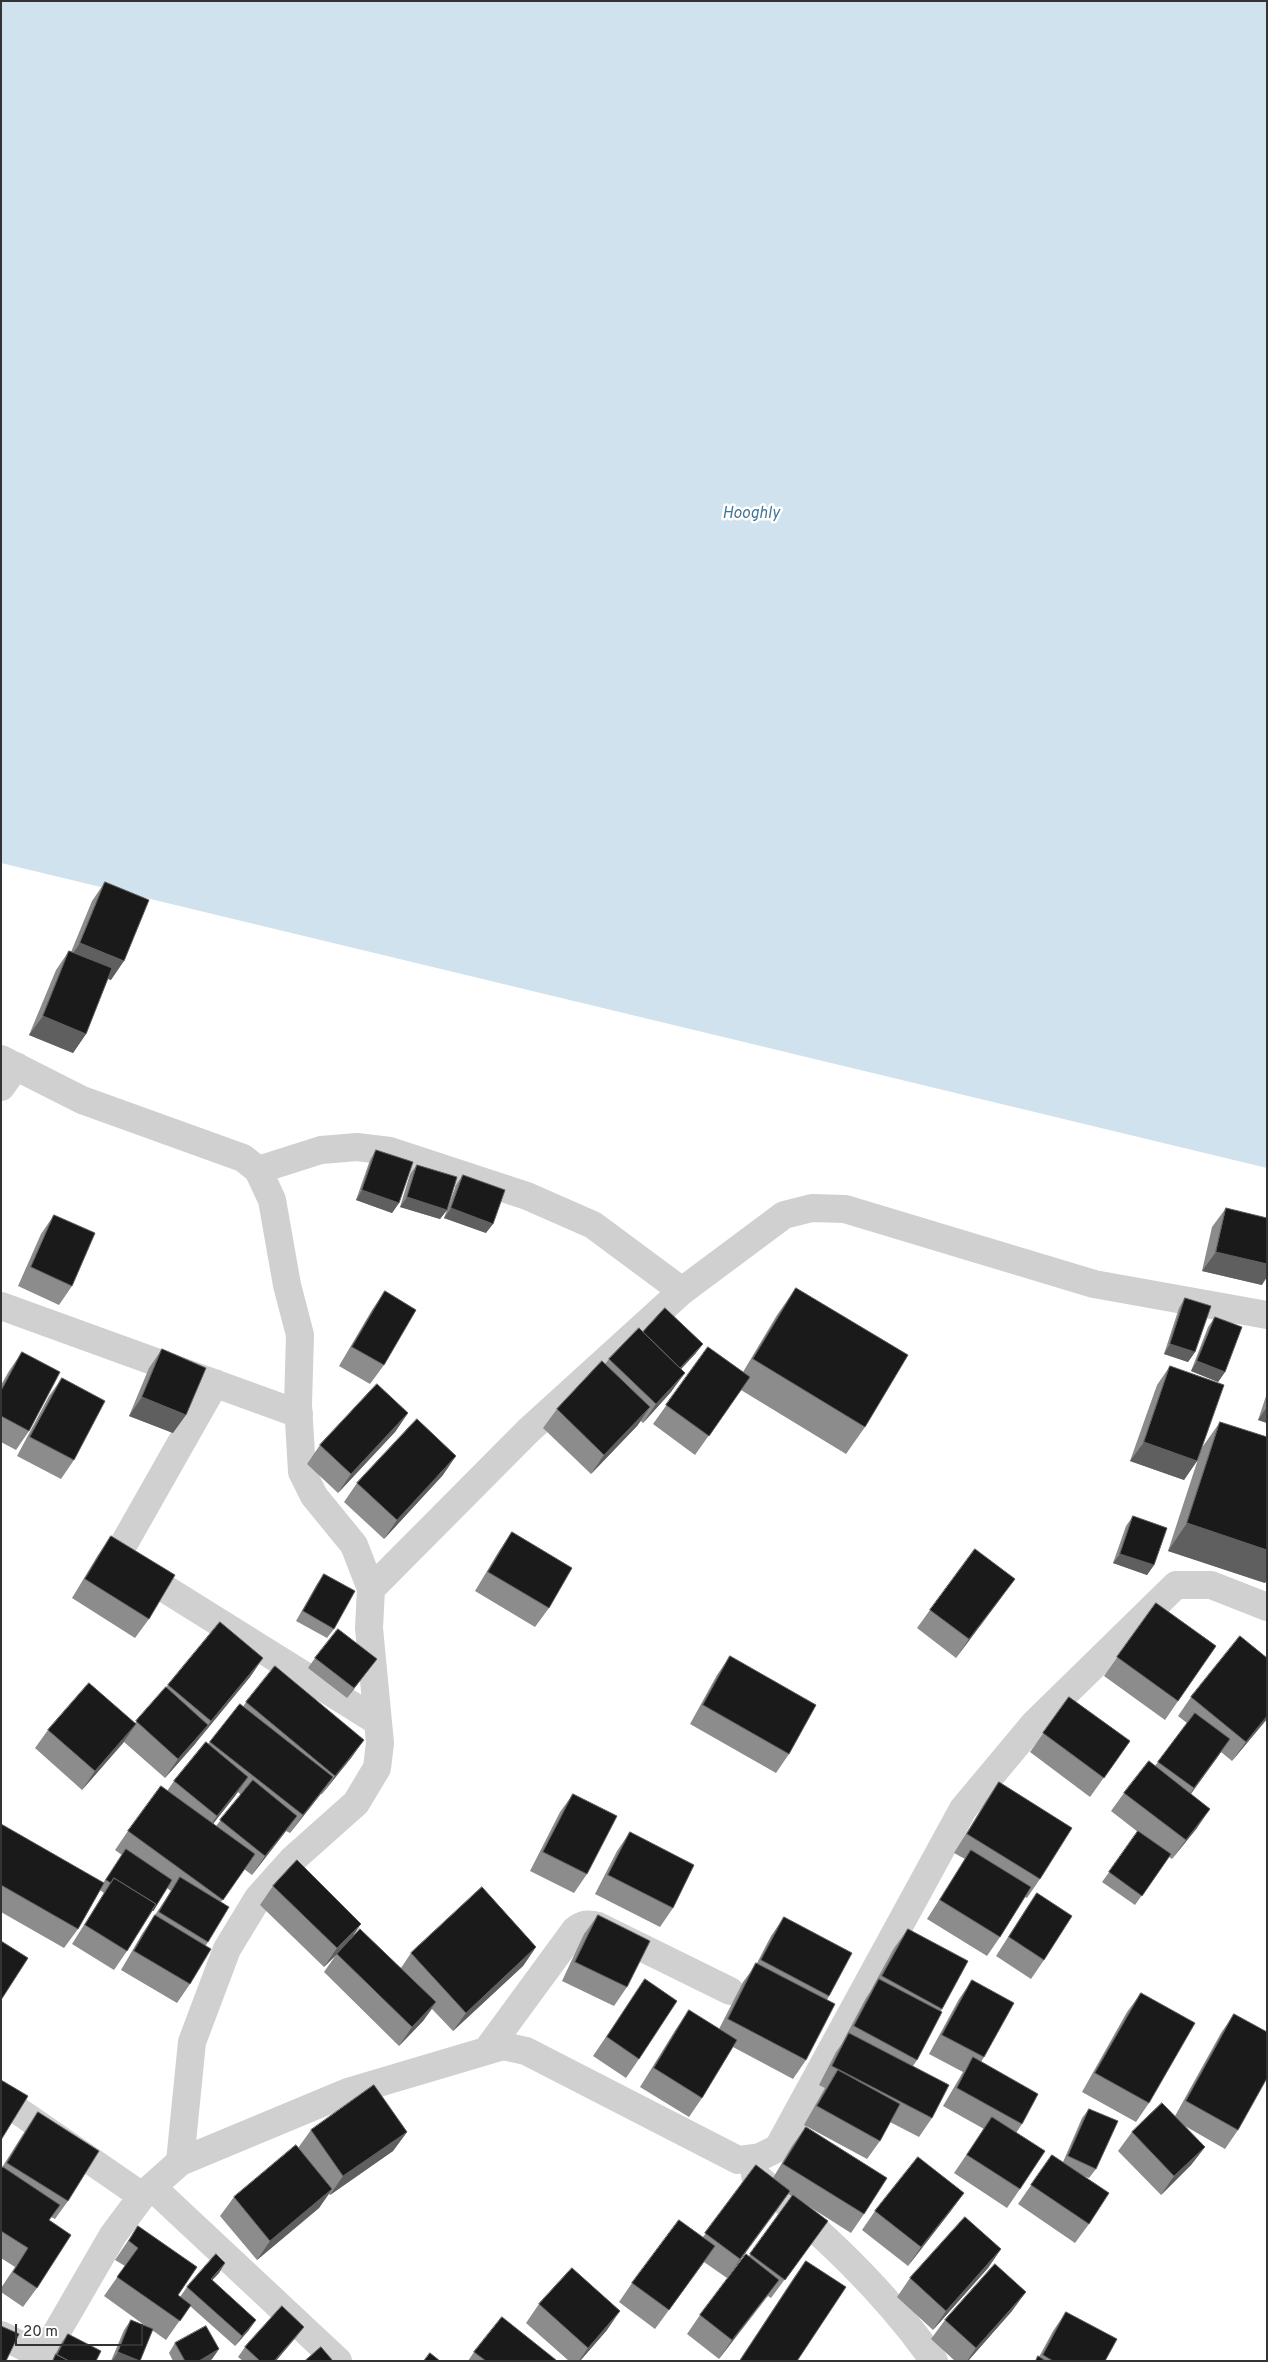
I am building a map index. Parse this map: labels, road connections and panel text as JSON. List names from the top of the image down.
{
  "water": ["Hooghly"],
  "scale_bar": "20 m"
}
